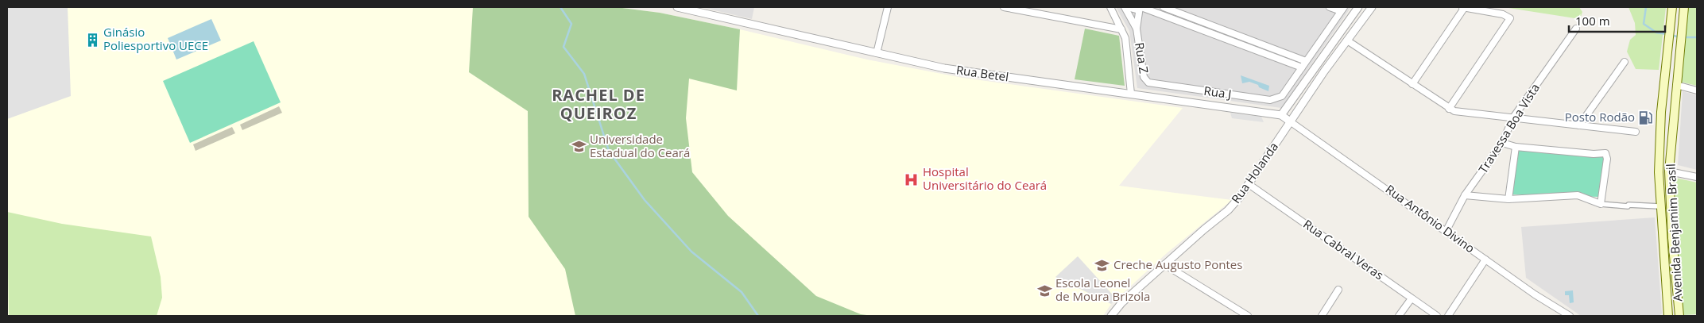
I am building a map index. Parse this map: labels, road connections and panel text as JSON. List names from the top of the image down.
{
  "streets": {
    "main road": ["Avenida Benjamim Brasil"],
    "street": [
      "Rua Z",
      "Rua Betel",
      "Rua J",
      "Travessa Boa Vista",
      "Rua Holanda",
      "Rua Antônio Divino",
      "Rua Cabral Veras"
    ]
  },
  "crossings": [
    ["Rua Z", "Rua J"],
    ["Rua Betel", "Rua Holanda"],
    ["Rua Betel", "Rua Antônio Divino"],
    ["Travessa Boa Vista", "Rua Antônio Divino"],
    ["Rua Holanda", "Rua Antônio Divino"],
    ["Rua Holanda", "Rua Cabral Veras"]
  ],
  "districts": ["RACHEL DE QUEIROZ"],
  "places": {
    "building": ["Ginásio Poliesportivo UECE"],
    "fuel station": ["Posto Rodão"],
    "school or university": ["Universidade Estadual do Ceará", "Creche Augusto Pontes", "Escola Leonel de Moura Brizola"],
    "hospital": ["Hospital Universitário do Ceará"]
  },
  "scale_bar": "100 m"
}
